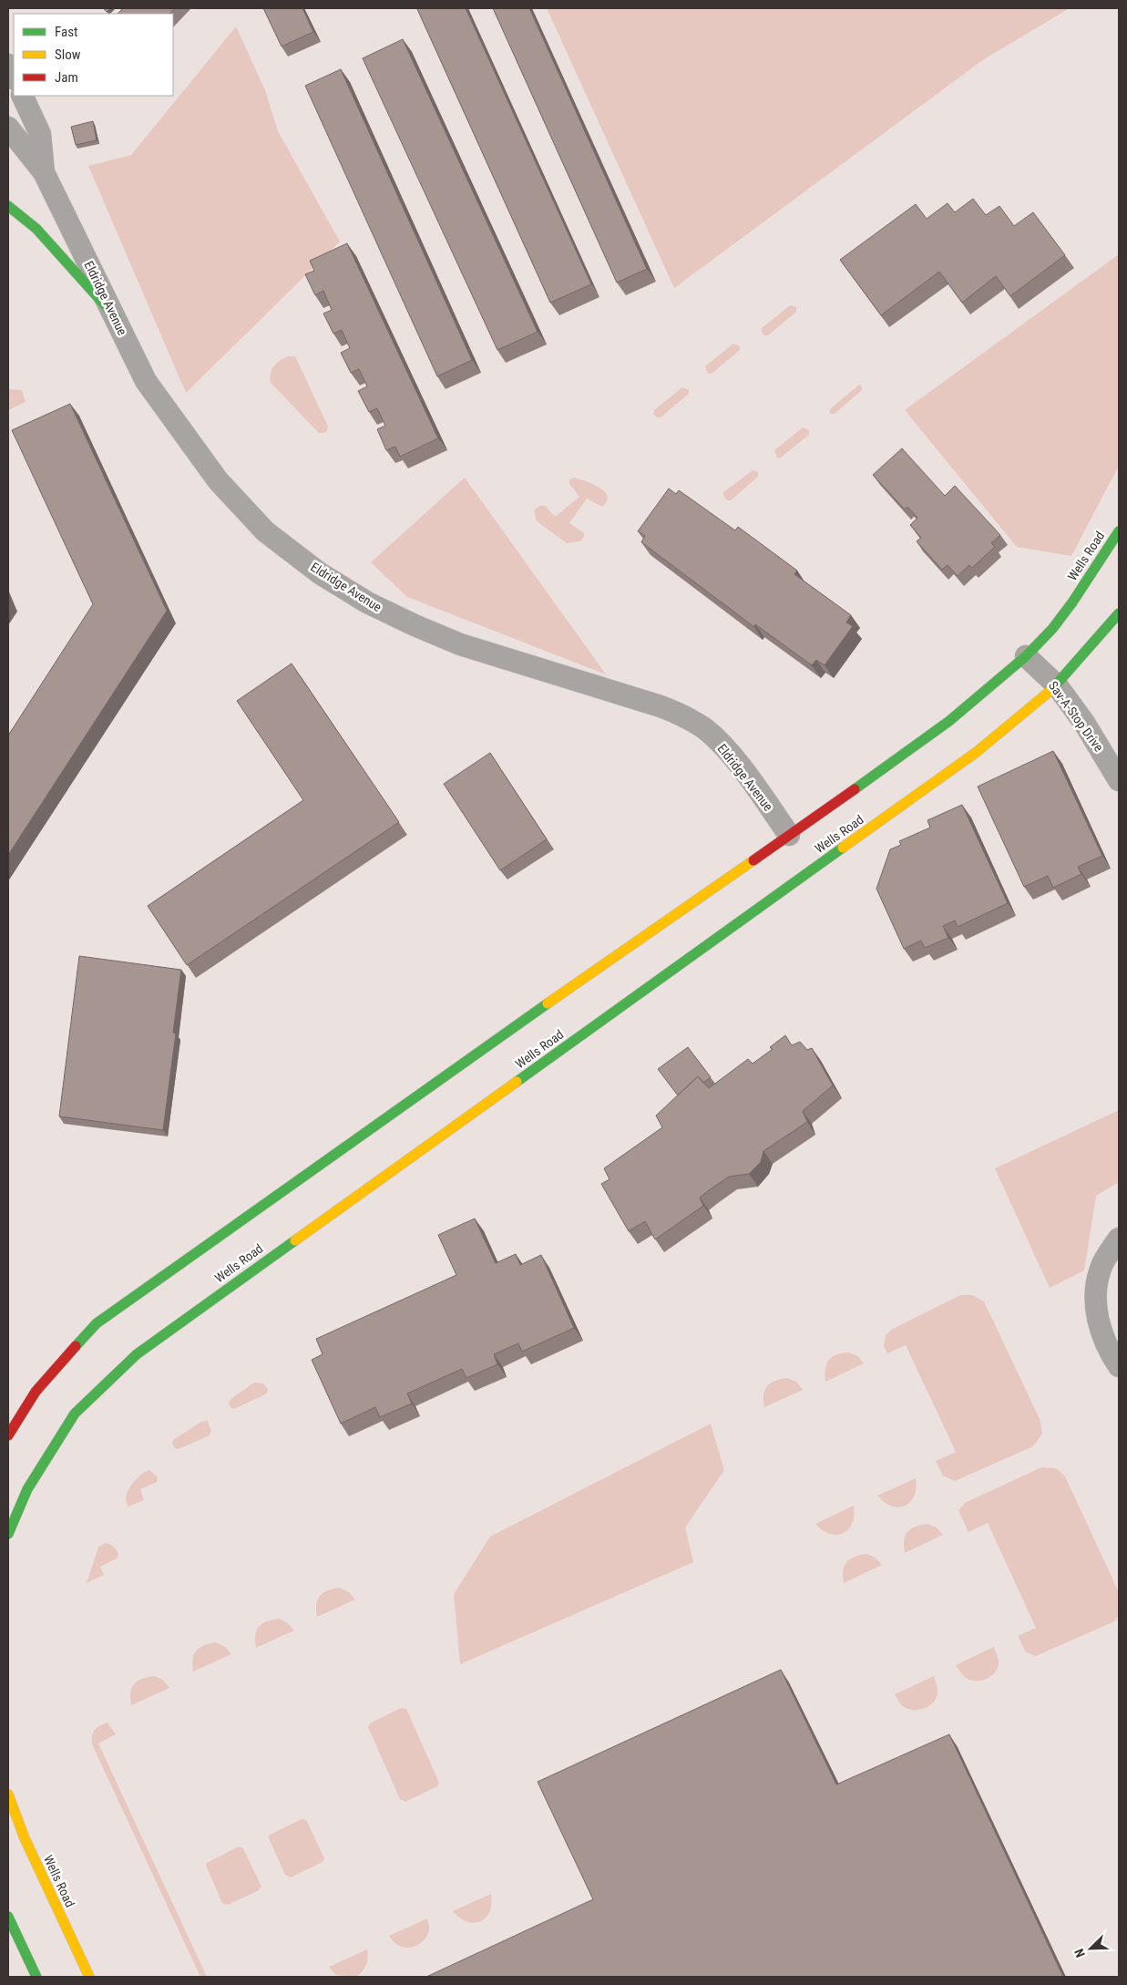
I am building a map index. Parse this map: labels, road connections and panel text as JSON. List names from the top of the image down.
{
  "streets": {
    "main road": ["Wells Road"],
    "street": ["Eldridge Avenue", "Sav-A-Stop Drive"]
  },
  "crossings": [
    ["Eldridge Avenue", "Wells Road"],
    ["Wells Road", "Sav-A-Stop Drive"]
  ],
  "legend": ["Fast", "Slow", "Jam"],
  "north": "bottom left"
}
